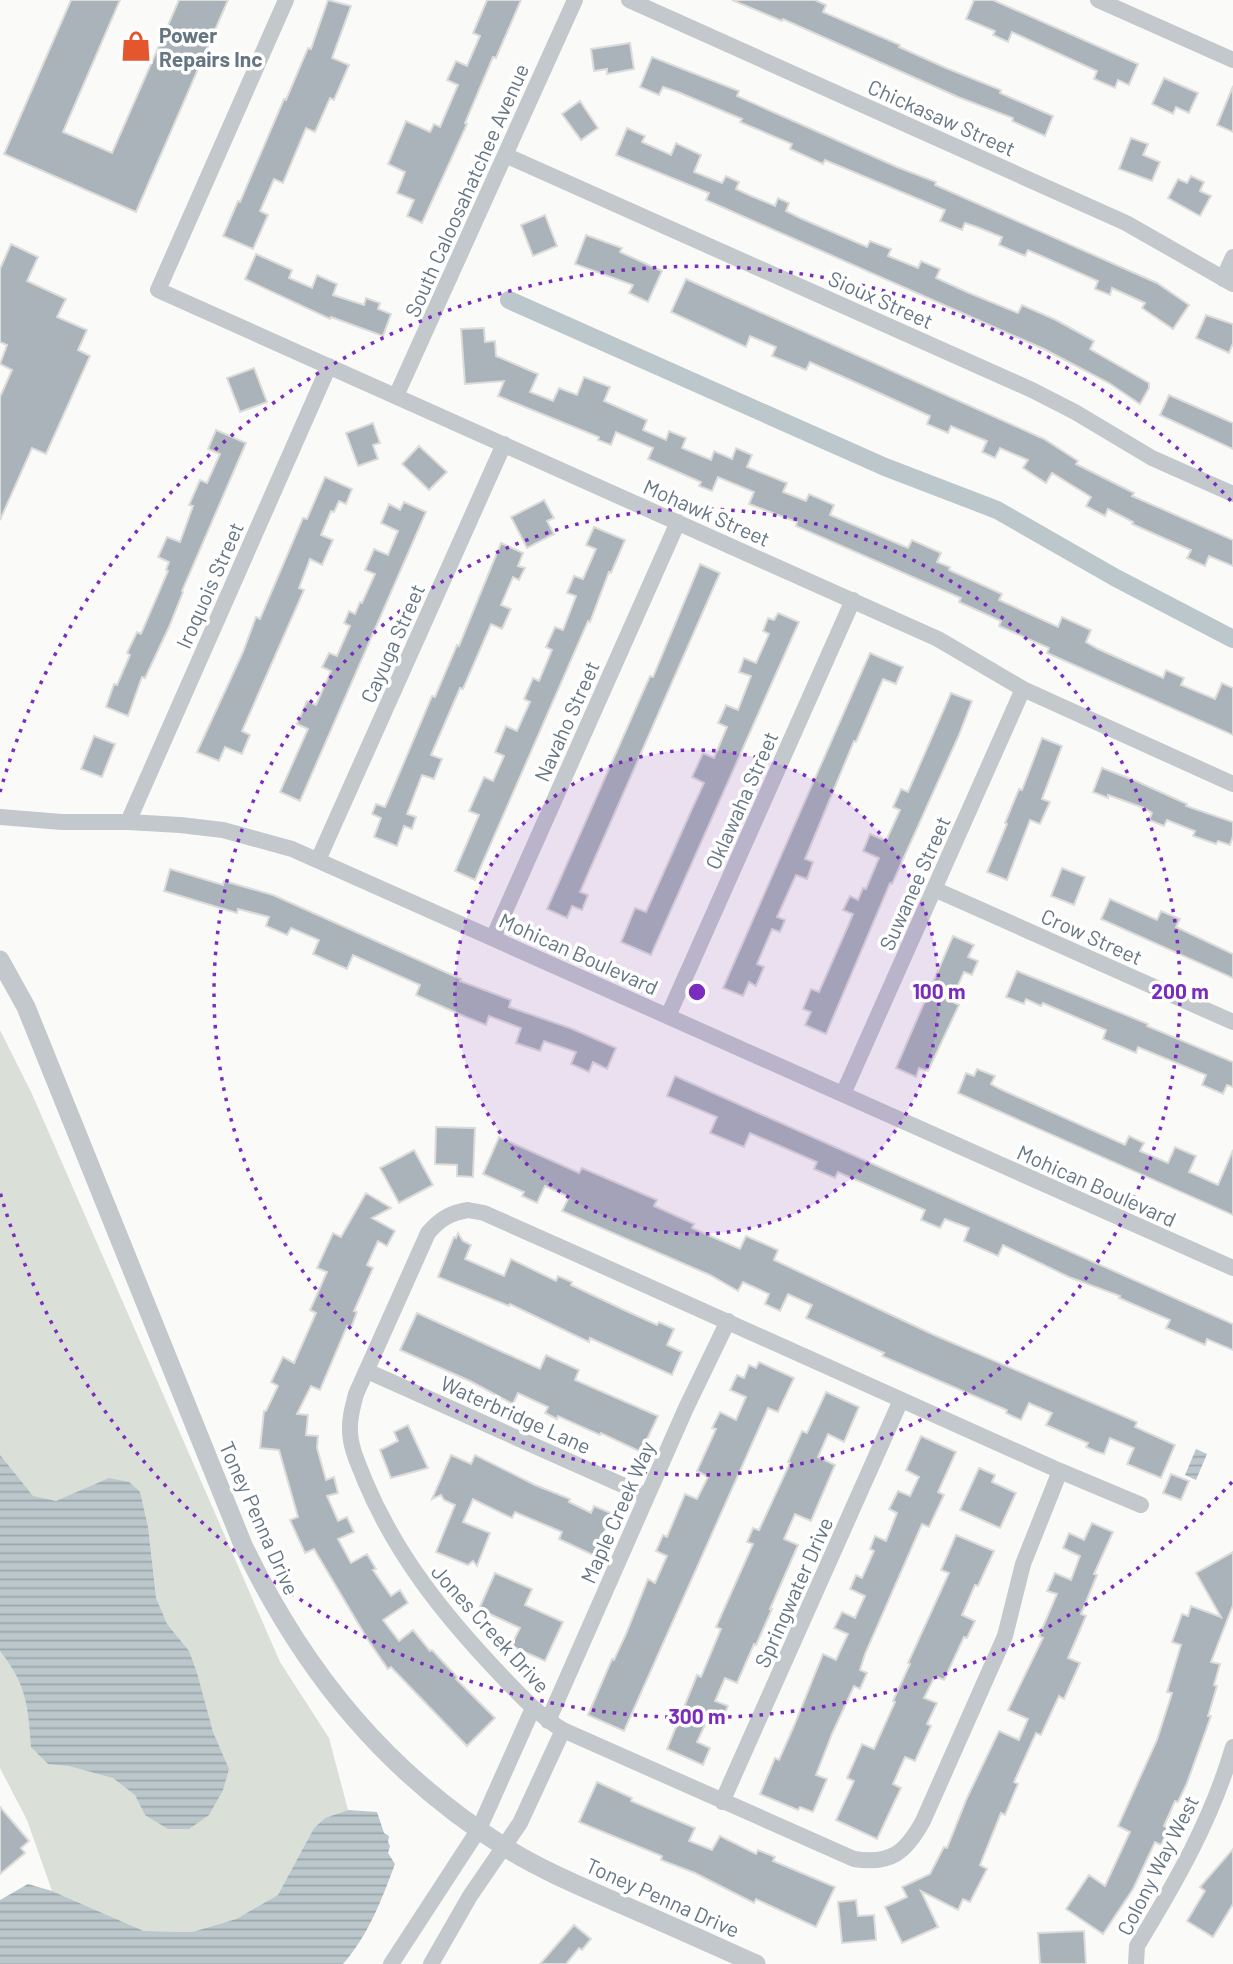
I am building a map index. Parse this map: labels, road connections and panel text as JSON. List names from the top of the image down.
{
  "streets": {
    "street": [
      "Chickasaw Street",
      "South Caloosahatchee Avenue",
      "Sioux Street",
      "Mohawk Street",
      "Iroquois Street",
      "Cayuga Street",
      "Navaho Street",
      "Oklawaha Street",
      "Suwanee Street",
      "Crow Street",
      "Mohican Boulevard",
      "Waterbridge Lane",
      "Maple Creek Way",
      "Toney Penna Drive",
      "Springwater Drive",
      "Jones Creek Drive",
      "Colony Way West"
    ]
  },
  "crossings": [
    ["South Caloosahatchee Avenue", "Sioux Street"],
    ["South Caloosahatchee Avenue", "Mohawk Street"],
    ["Mohawk Street", "Iroquois Street"],
    ["Mohawk Street", "Cayuga Street"],
    ["Mohawk Street", "Navaho Street"],
    ["Mohawk Street", "Oklawaha Street"],
    ["Mohawk Street", "Suwanee Street"],
    ["Iroquois Street", "Mohican Boulevard"],
    ["Cayuga Street", "Mohican Boulevard"],
    ["Navaho Street", "Mohican Boulevard"],
    ["Oklawaha Street", "Mohican Boulevard"],
    ["Suwanee Street", "Crow Street"],
    ["Suwanee Street", "Mohican Boulevard"],
    ["Waterbridge Lane", "Maple Creek Way"],
    ["Waterbridge Lane", "Jones Creek Drive"],
    ["Maple Creek Way", "Jones Creek Drive"],
    ["Springwater Drive", "Jones Creek Drive"]
  ],
  "places": {
    "shop": ["Power Repairs Inc"]
  },
  "rings": ["100 m", "200 m", "300 m"]
}
